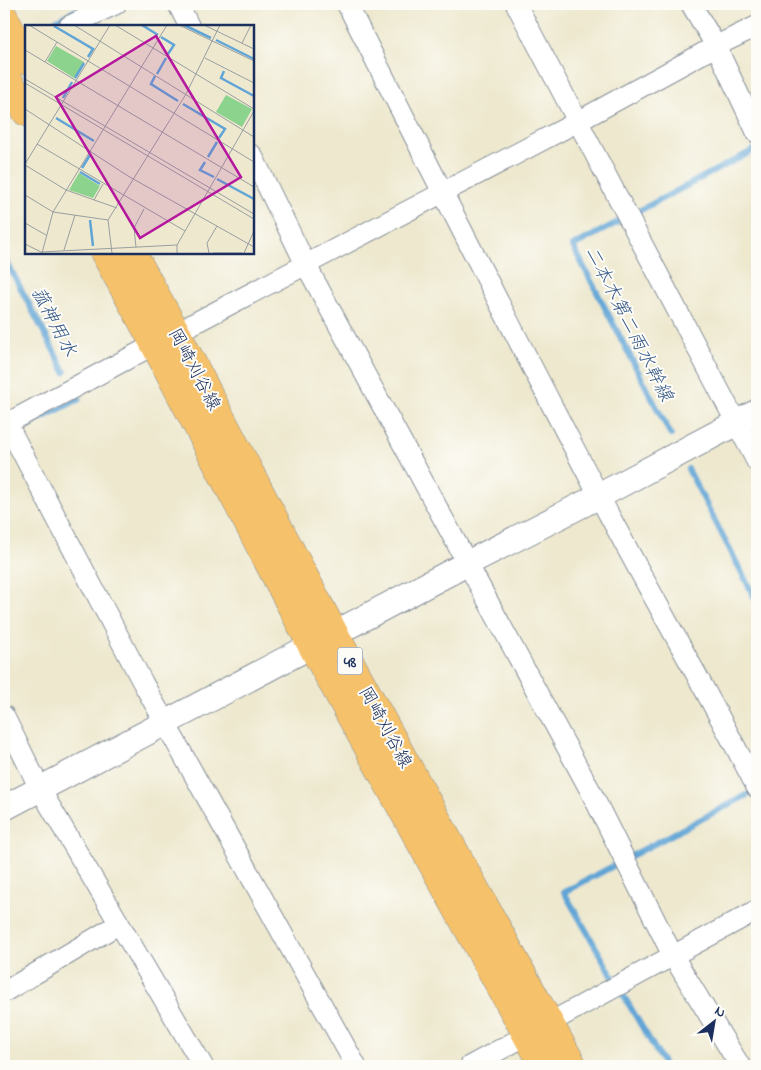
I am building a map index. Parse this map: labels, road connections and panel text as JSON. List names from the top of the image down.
{
  "streets": {
    "main road": ["岡崎刈谷線", "48"]
  },
  "water": ["菰神用水", "二本木第二雨水幹線"],
  "north": "top right"
}
